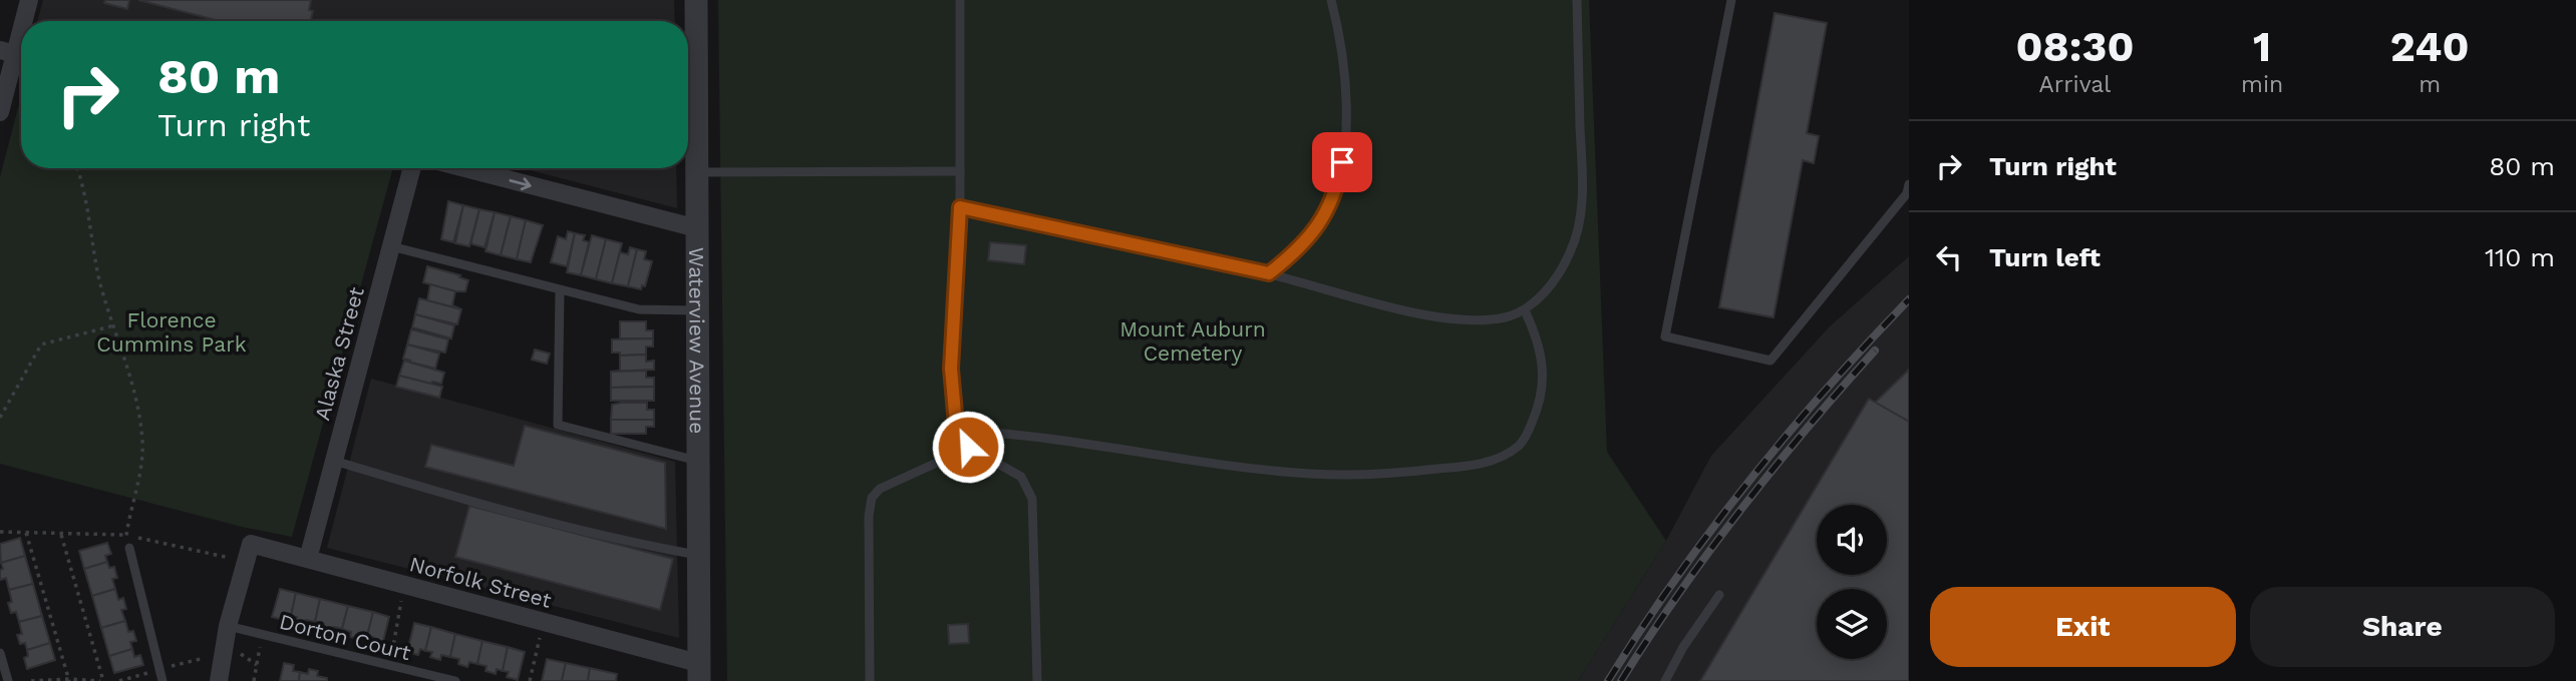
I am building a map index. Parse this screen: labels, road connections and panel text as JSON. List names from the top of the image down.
{
  "streets": {
    "street": ["Waterview Avenue", "Alaska Street", "Norfolk Street"],
    "lane": ["Dorton Court"]
  },
  "crossings": [
    ["Waterview Avenue", "Norfolk Street"],
    ["Alaska Street", "Norfolk Street"],
    ["Norfolk Street", "Dorton Court"]
  ],
  "parks": ["Florence Cummins Park", "Mount Auburn Cemetery"],
  "page": {
    "eta": [
      "08:30",
      "Arrival",
      "1",
      "min",
      "240",
      "m"
    ],
    "turn": ["80 m", "Turn right"],
    "list": [
      {
        "name": "Turn right",
        "value": "80 m"
      },
      {
        "name": "Turn left",
        "value": "110 m"
      }
    ],
    "buttons": ["Exit", "Share"]
  }
}
